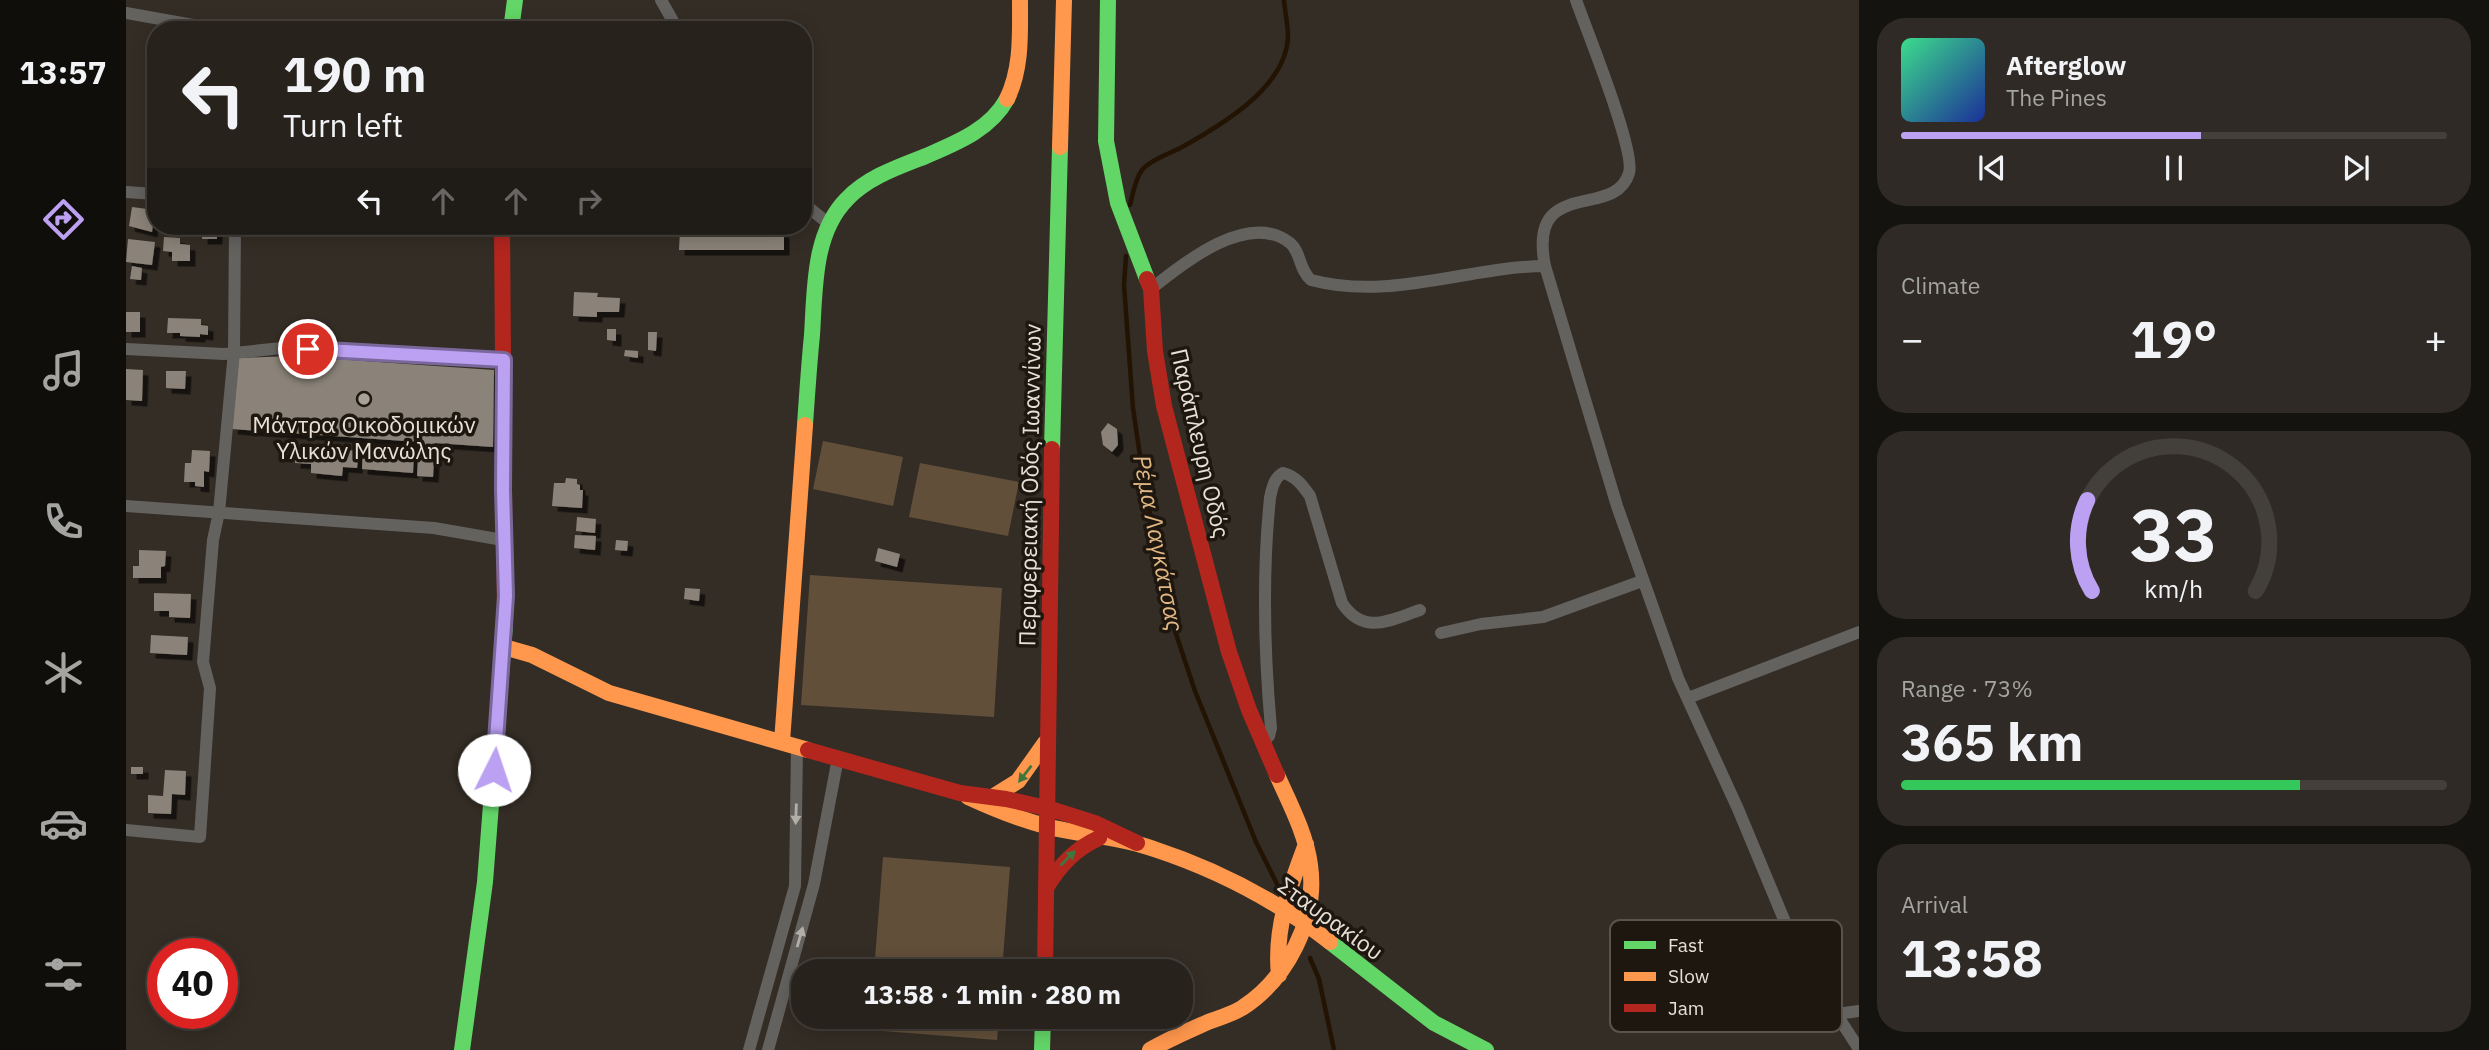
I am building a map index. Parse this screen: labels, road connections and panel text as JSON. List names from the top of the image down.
{
  "streets": {
    "main road": ["Παράπλευρη Οδός", "Περιφερειακή Οδός Ιωαννίνων", "Σταυρακίου"]
  },
  "crossings": [
    ["Παράπλευρη Οδός", "Σταυρακίου"]
  ],
  "water": ["Ρέμα Λαγκάτσας"],
  "places": ["Μάντρα Οικοδομικών Υλικών Μανώλης"],
  "legend": ["Fast", "Slow", "Jam"],
  "page": {
    "tabs": "13:57",
    "turn": ["190 m", "Turn left"],
    "song": ["Afterglow", "The Pines"],
    "tile": [
      "Climate",
      ["Range · 73%", "365 km"],
      ["Arrival", "13:58"]
    ],
    "heat": ["−", "19°", "+"],
    "limit": "40",
    "trip": "13:58 · 1 min · 280 m",
    "gauge": ["33", "km/h"]
  }
}
